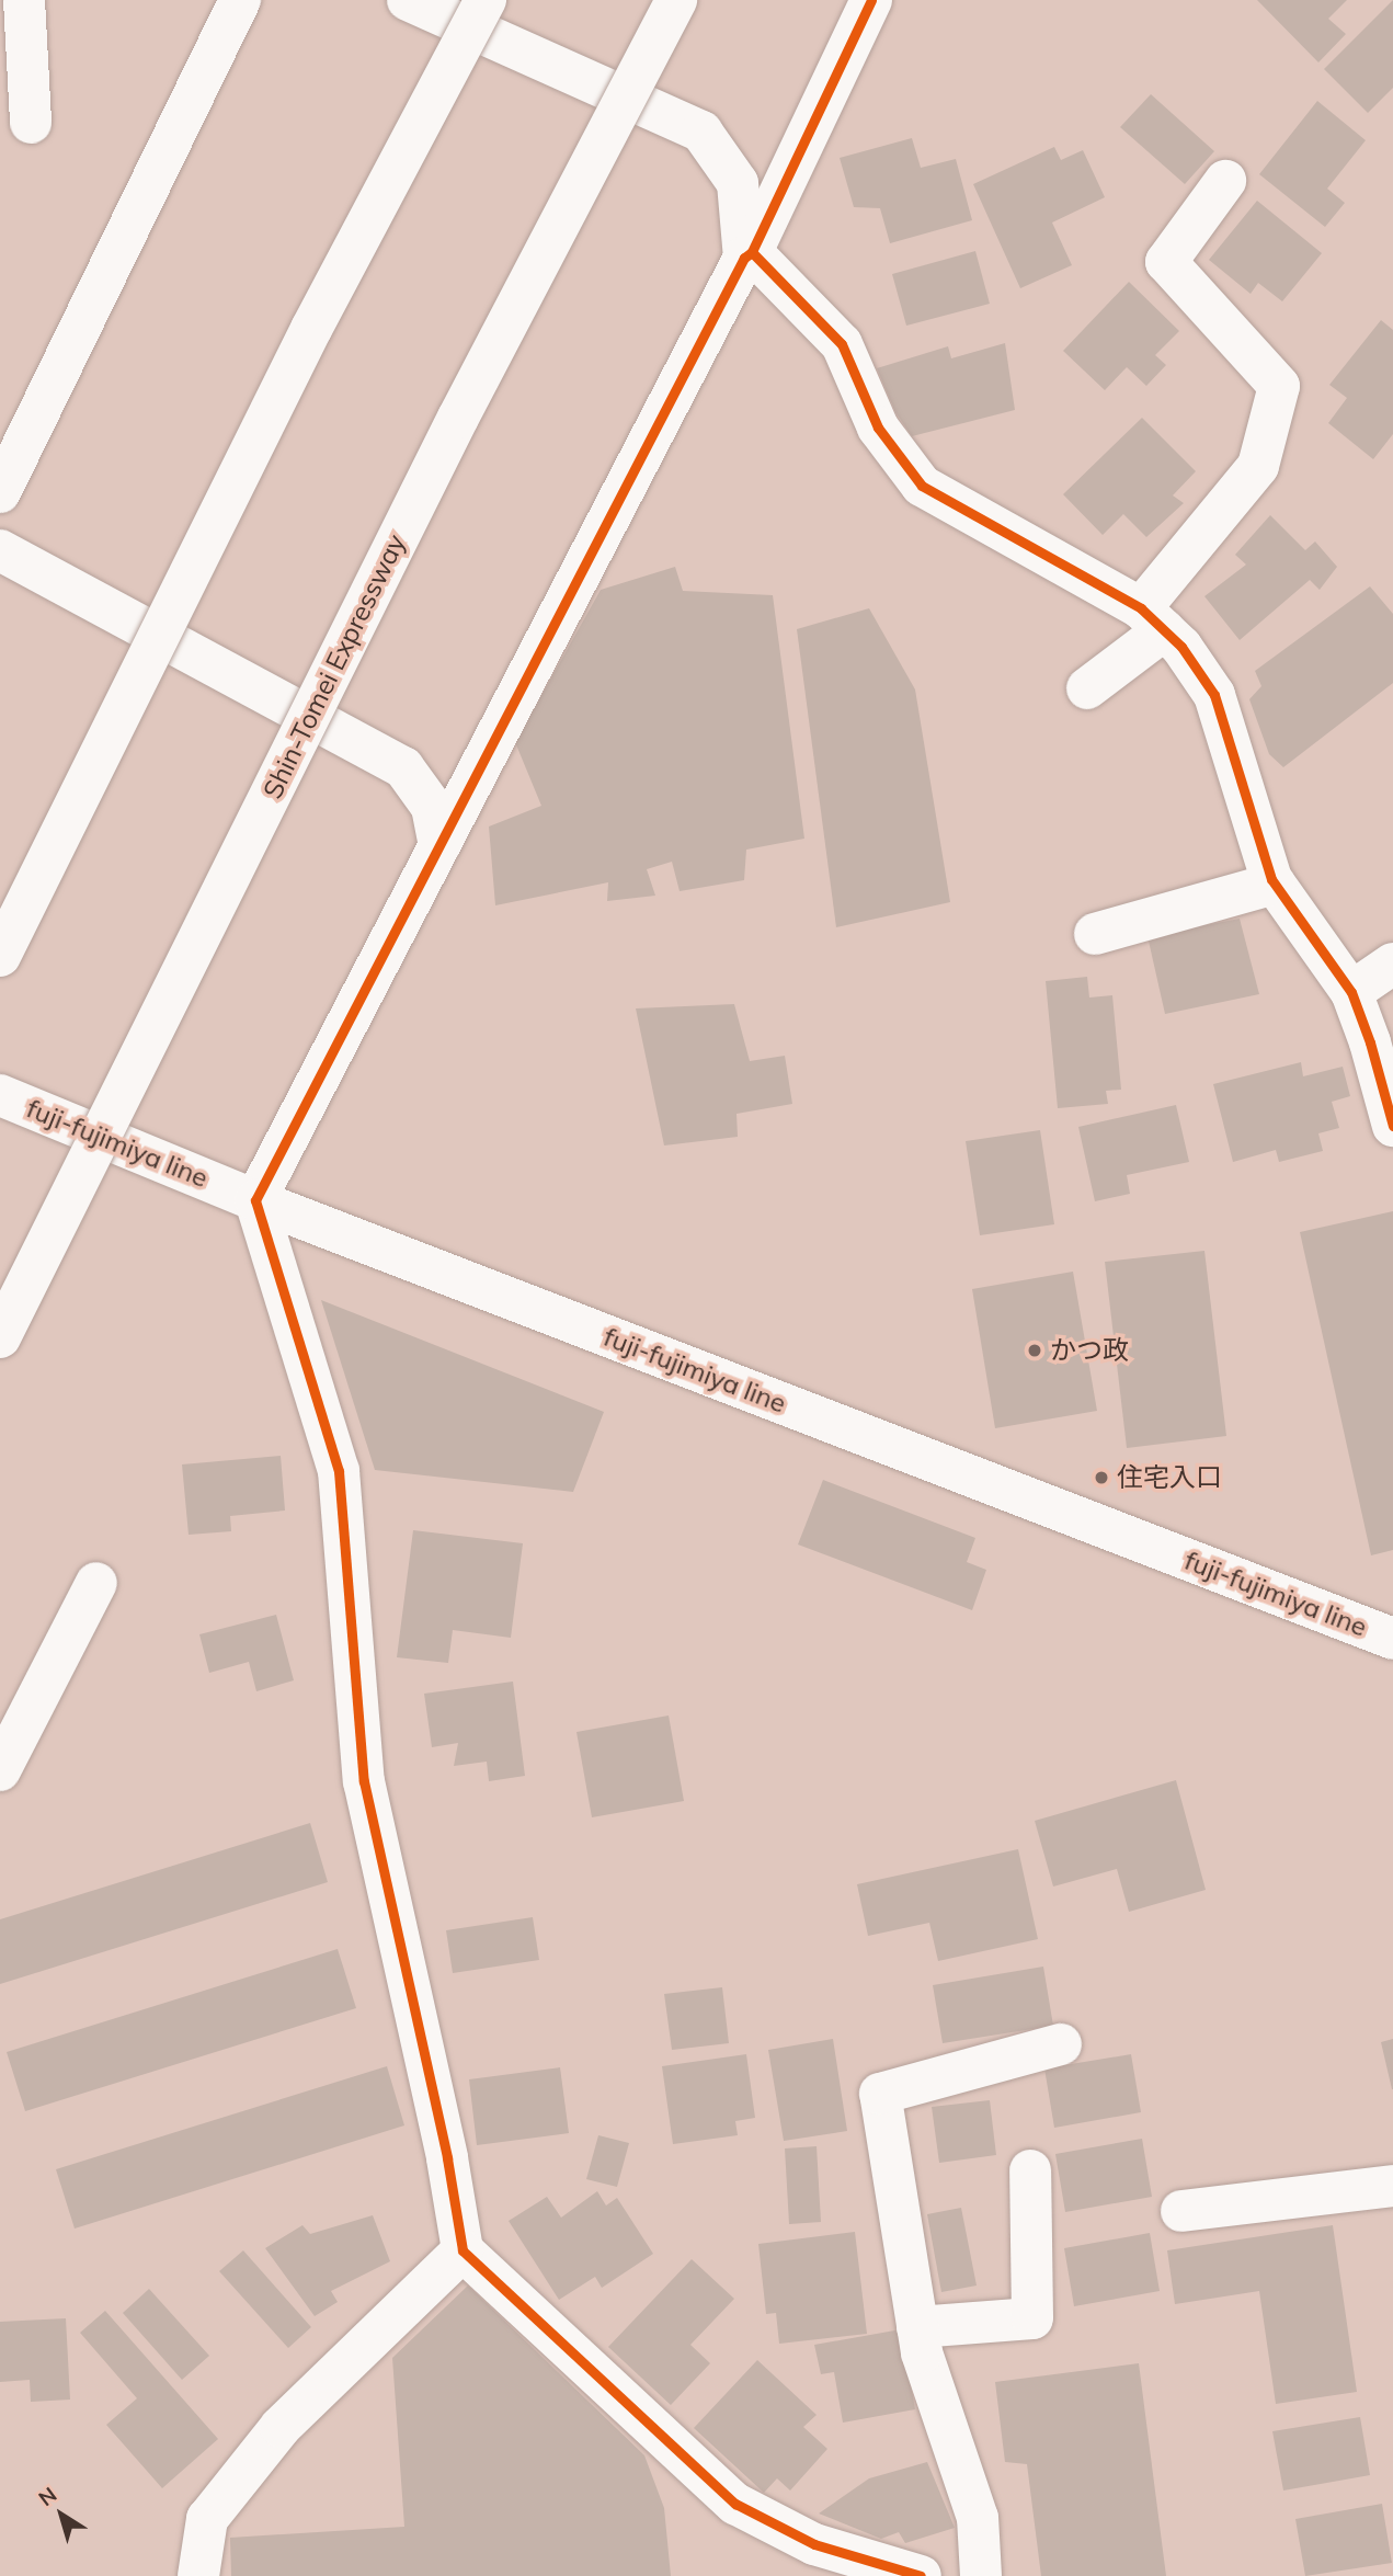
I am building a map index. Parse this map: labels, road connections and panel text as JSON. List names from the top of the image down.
{
  "streets": {
    "main road": ["Shin-Tomei Expressway", "fuji-fujimiya line"]
  },
  "places": ["かつ政", "住宅入口"],
  "north": "top left"
}
